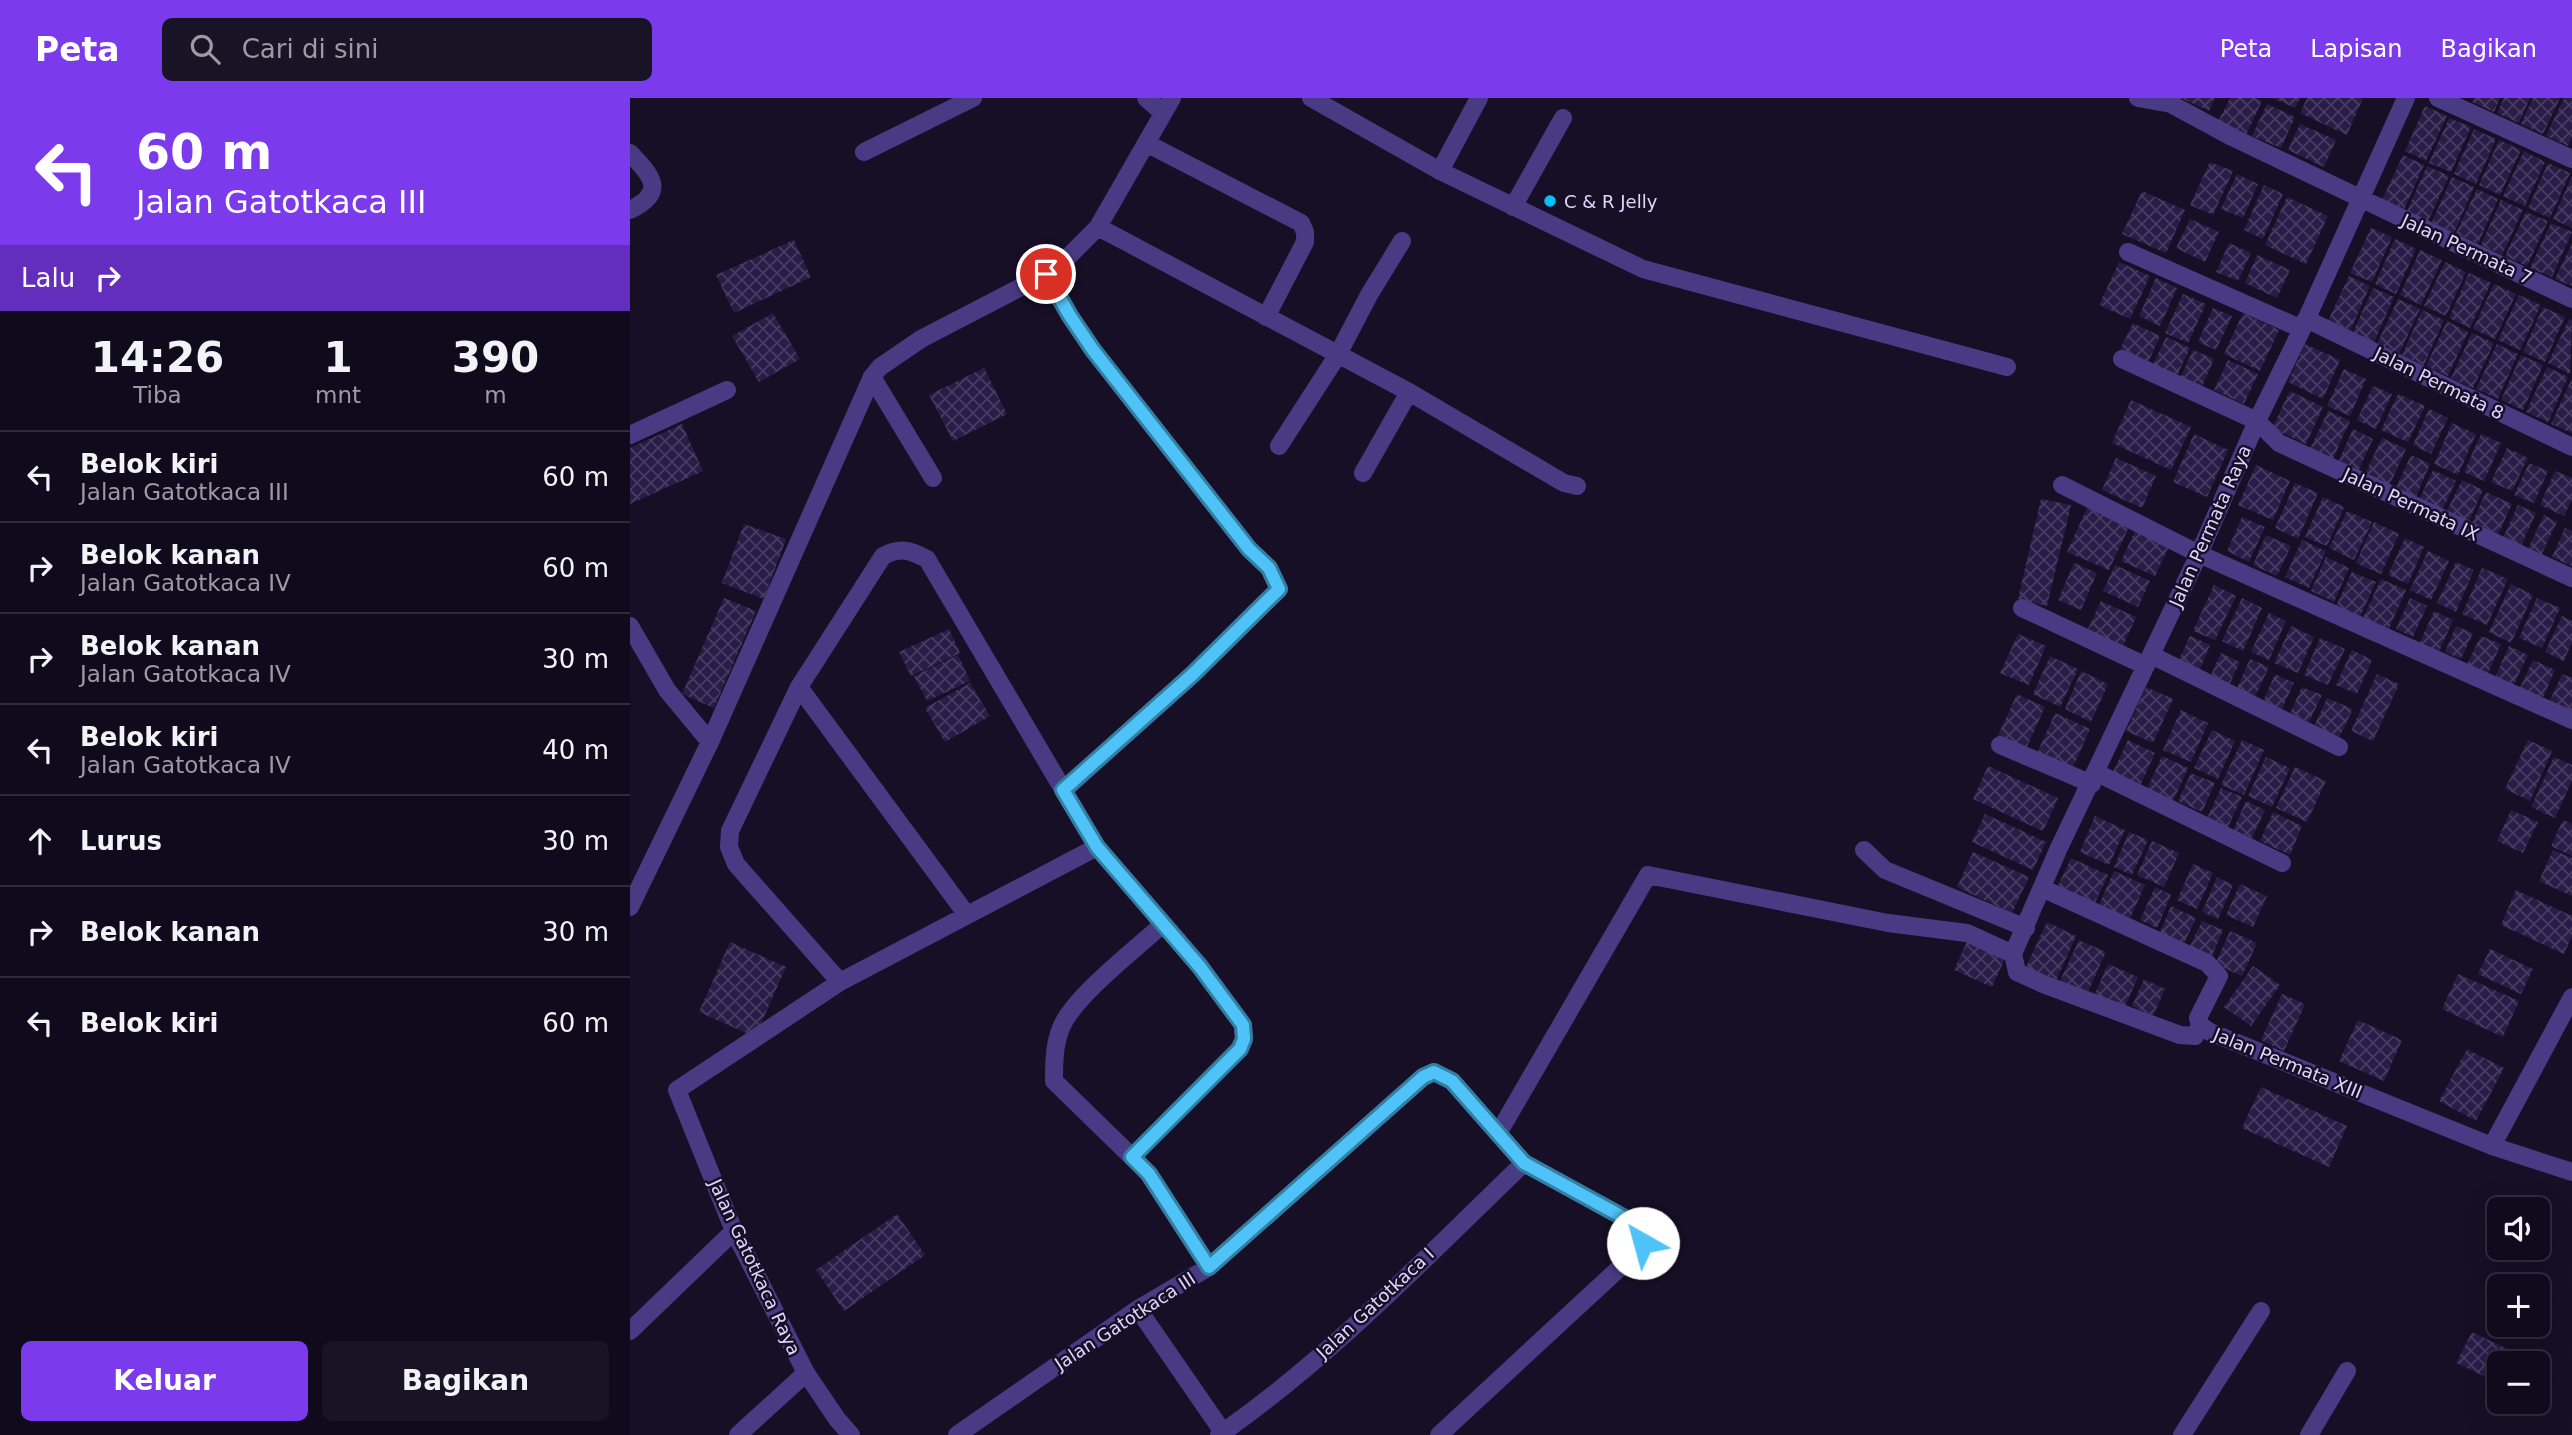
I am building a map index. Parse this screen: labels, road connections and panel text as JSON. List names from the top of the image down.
{
  "streets": {
    "street": [
      "Jalan Permata 7",
      "Jalan Permata 8",
      "Jalan Permata IX",
      "Jalan Permata Raya",
      "Jalan Permata XIII",
      "Jalan Gatotkaca Raya",
      "Jalan Gatotkaca I",
      "Jalan Gatotkaca III"
    ]
  },
  "crossings": [
    ["Jalan Permata 7", "Jalan Permata Raya"],
    ["Jalan Permata 8", "Jalan Permata Raya"],
    ["Jalan Permata IX", "Jalan Permata Raya"],
    ["Jalan Permata Raya", "Jalan Permata XIII"],
    ["Jalan Gatotkaca I", "Jalan Gatotkaca III"]
  ],
  "places": ["C & R Jelly"],
  "page": {
    "header": "Peta",
    "search": "Cari di sini",
    "nav": ["Peta", "Lapisan", "Bagikan"],
    "turn": ["60 m", "Jalan Gatotkaca III"],
    "then": "Lalu",
    "eta": [
      "14:26",
      "Tiba",
      "1",
      "mnt",
      "390",
      "m"
    ],
    "list": [
      {
        "name": "Belok kiri",
        "note": "Jalan Gatotkaca III",
        "value": "60 m"
      },
      {
        "name": "Belok kanan",
        "note": "Jalan Gatotkaca IV",
        "value": "60 m"
      },
      {
        "name": "Belok kanan",
        "note": "Jalan Gatotkaca IV",
        "value": "30 m"
      },
      {
        "name": "Belok kiri",
        "note": "Jalan Gatotkaca IV",
        "value": "40 m"
      },
      {
        "name": "Lurus",
        "value": "30 m"
      },
      {
        "name": "Belok kanan",
        "value": "30 m"
      },
      {
        "name": "Belok kiri",
        "value": "60 m"
      }
    ],
    "map_buttons": ["+", "−"],
    "buttons": ["Keluar", "Bagikan"]
  }
}
